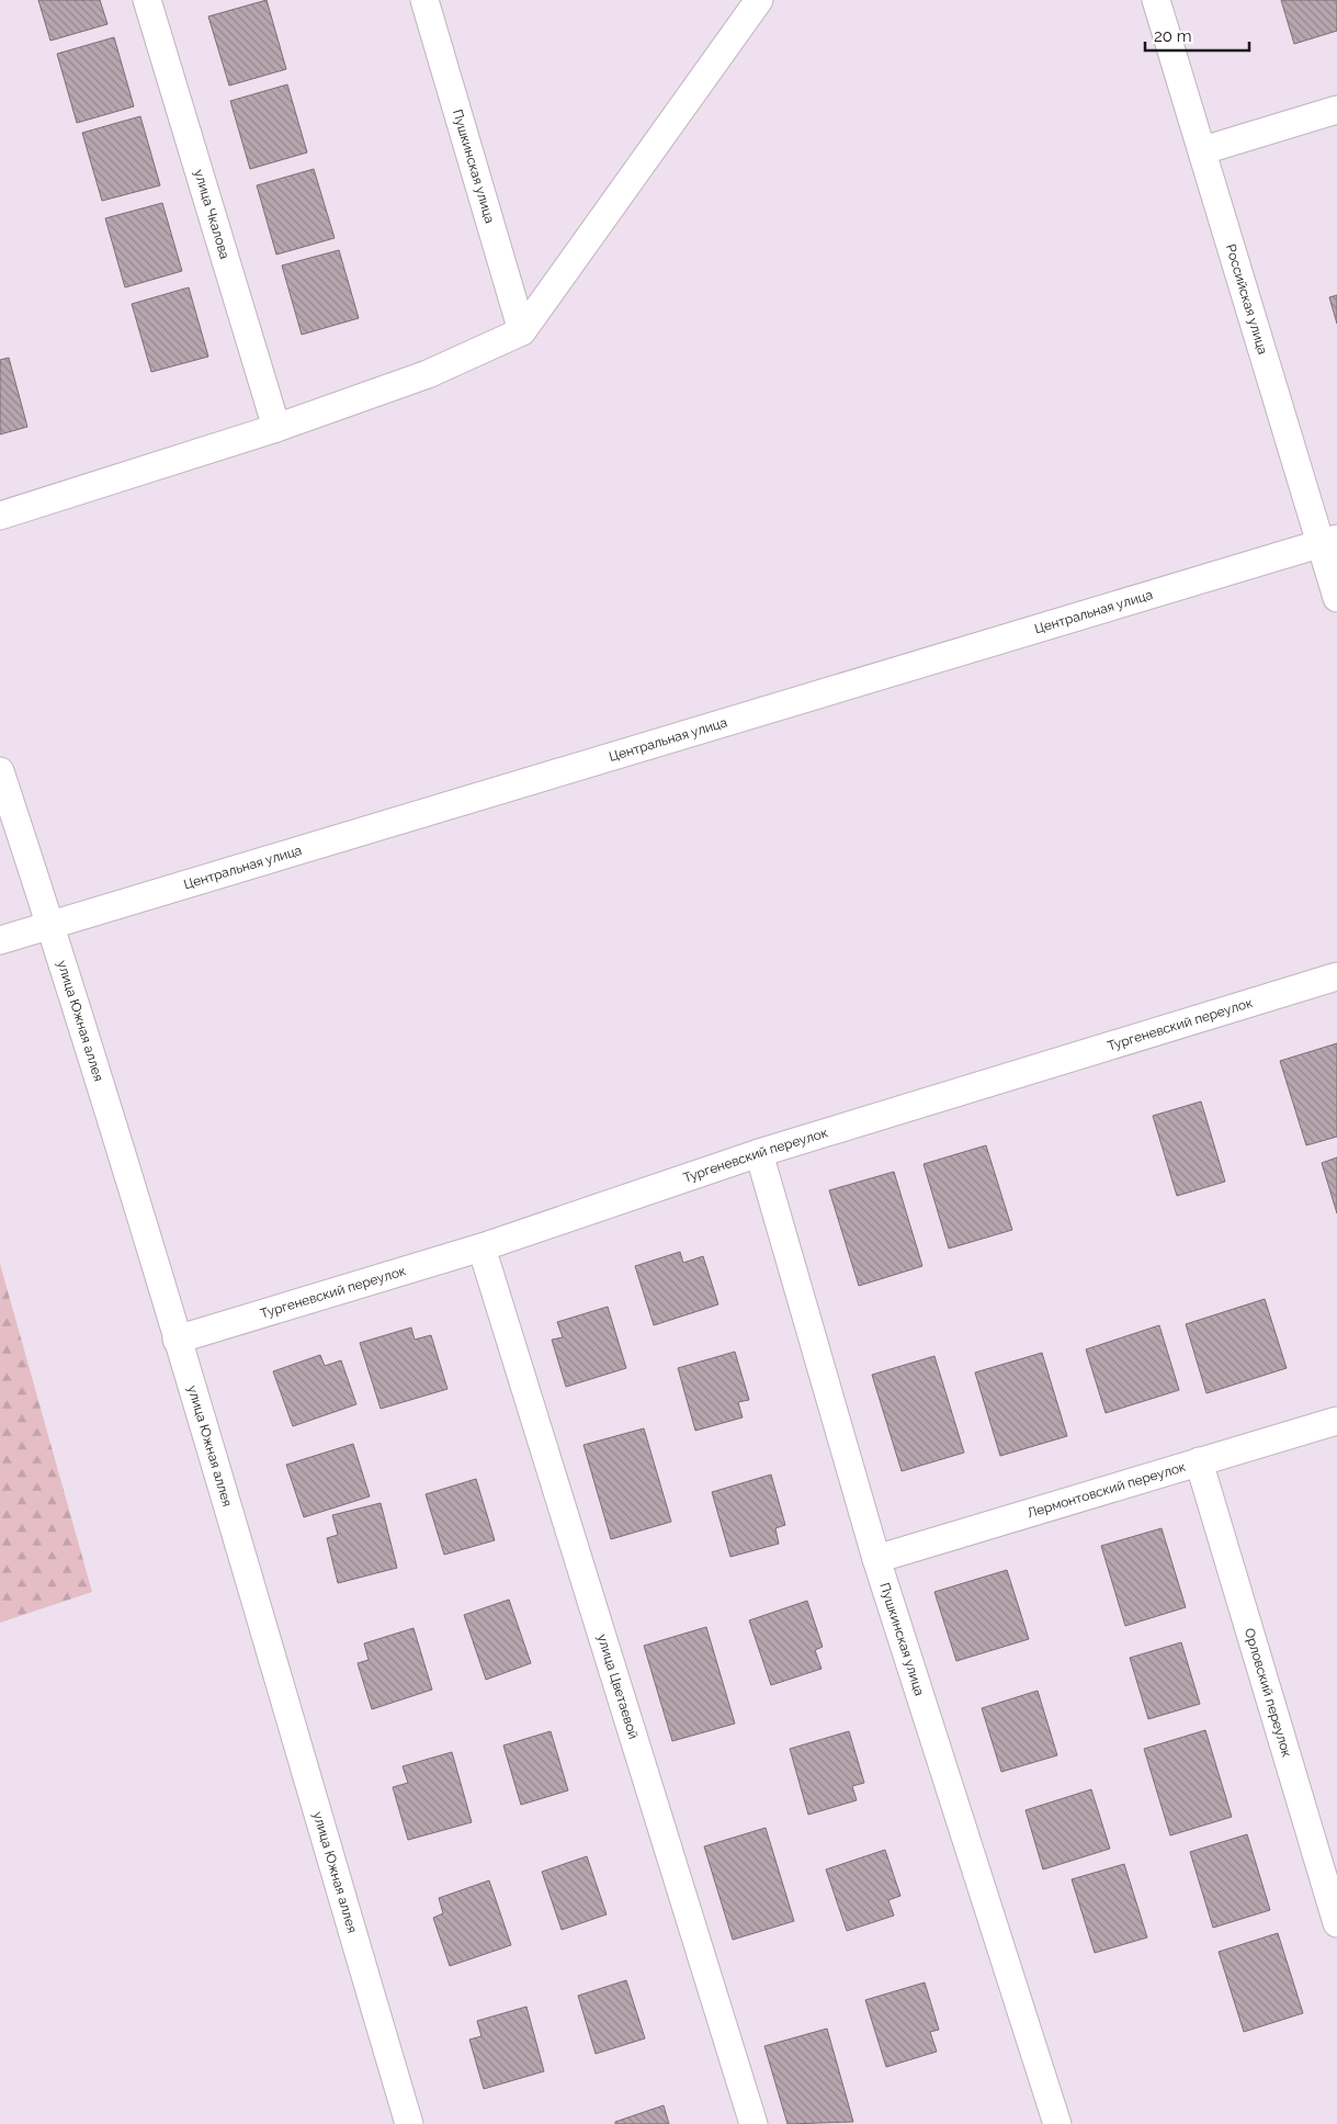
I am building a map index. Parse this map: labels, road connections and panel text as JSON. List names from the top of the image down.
{
  "streets": {
    "street": [
      "Пушкинская улица",
      "улица Чкалова",
      "Российская улица",
      "Центральная улица",
      "улица Южная аллея",
      "Тургеневский переулок",
      "Лермонтовский переулок",
      "улица Цветаевой",
      "Орловский переулок"
    ]
  },
  "crossings": [
    ["Пушкинская улица", "Тургеневский переулок"],
    ["Пушкинская улица", "Лермонтовский переулок"],
    ["Российская улица", "Центральная улица"],
    ["Центральная улица", "улица Южная аллея"],
    ["улица Южная аллея", "Тургеневский переулок"],
    ["Тургеневский переулок", "улица Цветаевой"],
    ["Лермонтовский переулок", "Орловский переулок"]
  ],
  "scale_bar": "20 m"
}
